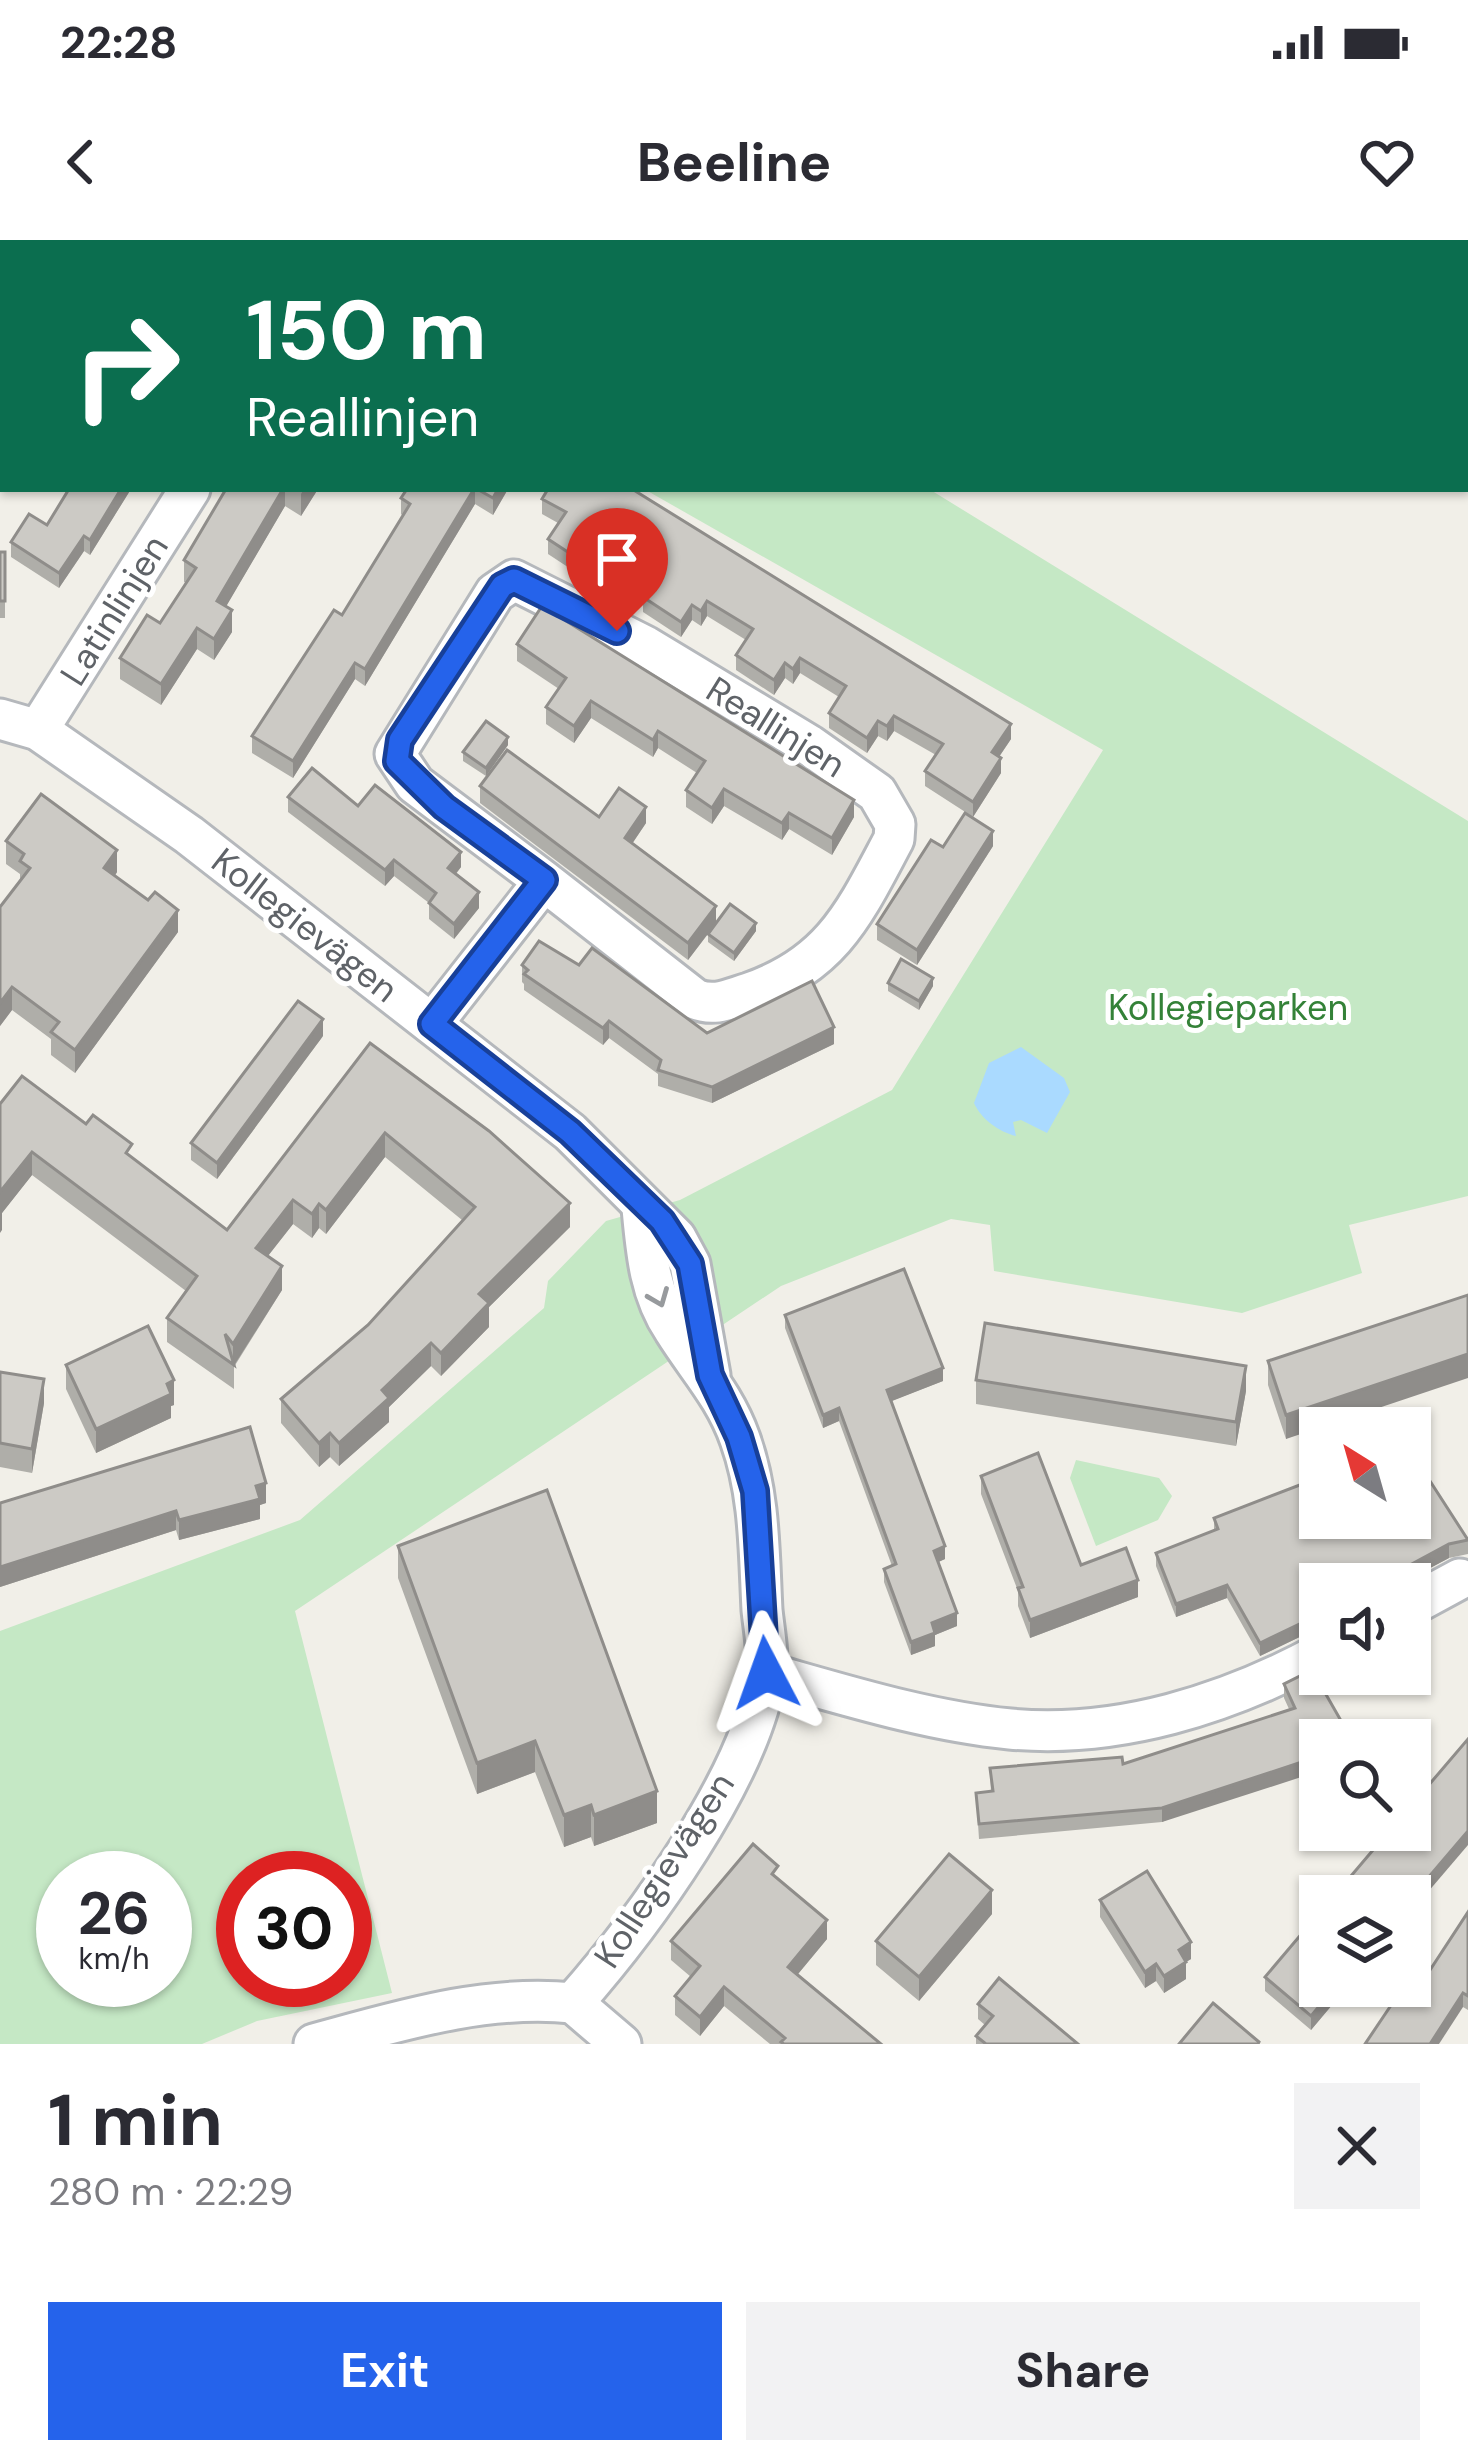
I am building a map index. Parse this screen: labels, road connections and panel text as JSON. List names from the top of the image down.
{
  "streets": {
    "street": ["Latinlinjen", "Reallinjen", "Kollegievägen"]
  },
  "crossings": [
    ["Latinlinjen", "Kollegievägen"]
  ],
  "parks": ["Kollegieparken"],
  "north": "top left",
  "page": {
    "status": "22:28",
    "header": "Beeline",
    "turn": ["150 m", "Reallinjen"],
    "speed": "26 km/h",
    "limit": "30",
    "heading": ["1 min", "280 m · 22:29"],
    "buttons": ["Exit", "Share"]
  }
}
